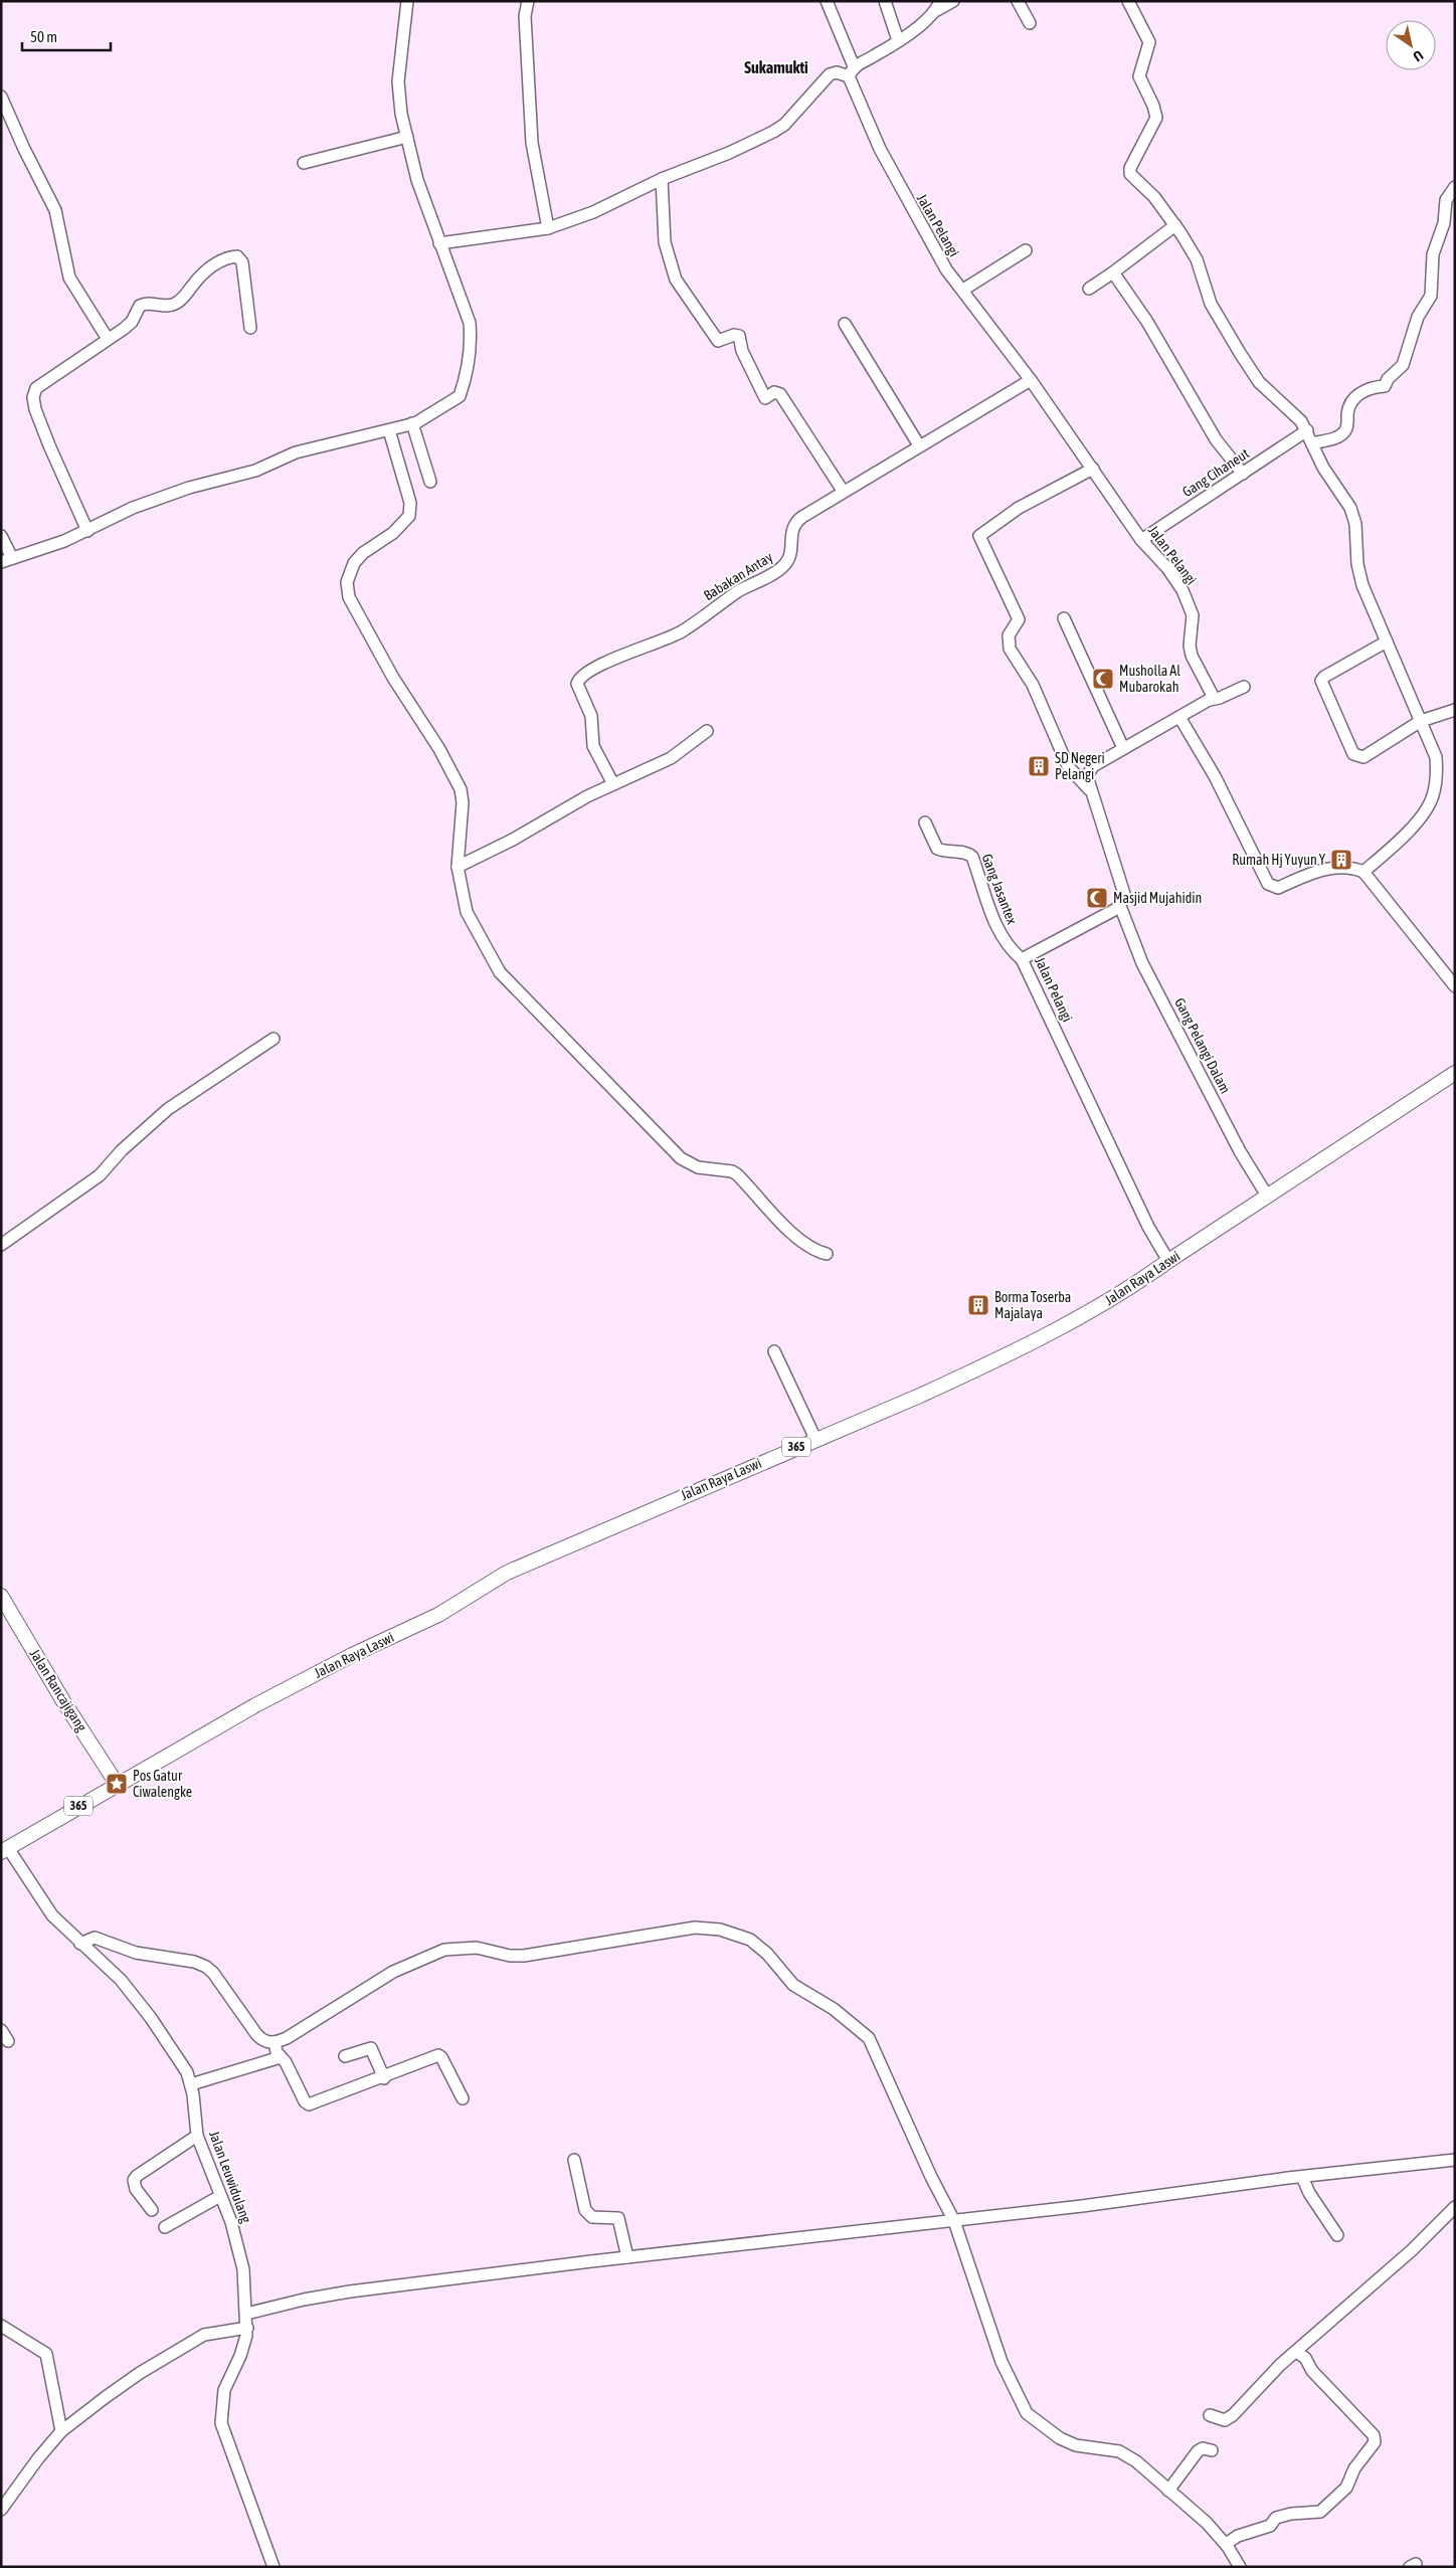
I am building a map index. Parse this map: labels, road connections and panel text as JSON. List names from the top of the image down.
{
  "streets": {
    "main road": ["Jalan Raya Laswi", "365", "Jalan Rancajigang"],
    "street": [
      "Jalan Pelangi",
      "Gang Cihaneut",
      "Babakan Antay",
      "Gang Jasantex",
      "Gang Pelangi Dalam",
      "Jalan Leuwidulang"
    ]
  },
  "crossings": [
    ["Jalan Pelangi", "Gang Cihaneut"],
    ["Jalan Pelangi", "Babakan Antay"],
    ["Jalan Pelangi", "Gang Jasantex"],
    ["Jalan Pelangi", "Gang Pelangi Dalam"],
    ["Jalan Pelangi", "Jalan Raya Laswi"],
    ["Gang Pelangi Dalam", "Jalan Raya Laswi"],
    ["Jalan Raya Laswi", "Jalan Rancajigang"],
    ["Jalan Raya Laswi", "Jalan Leuwidulang"]
  ],
  "districts": ["Sukamukti"],
  "places": {
    "mosque": ["Musholla Al Mubarokah", "Masjid Mujahidin"],
    "building": ["SD Negeri Pelangi", "Rumah Hj Yuyun Y", "Borma Toserba Majalaya"],
    "place": ["Pos Gatur Ciwalengke"]
  },
  "scale_bar": "50 m",
  "north": "bottom right"
}
